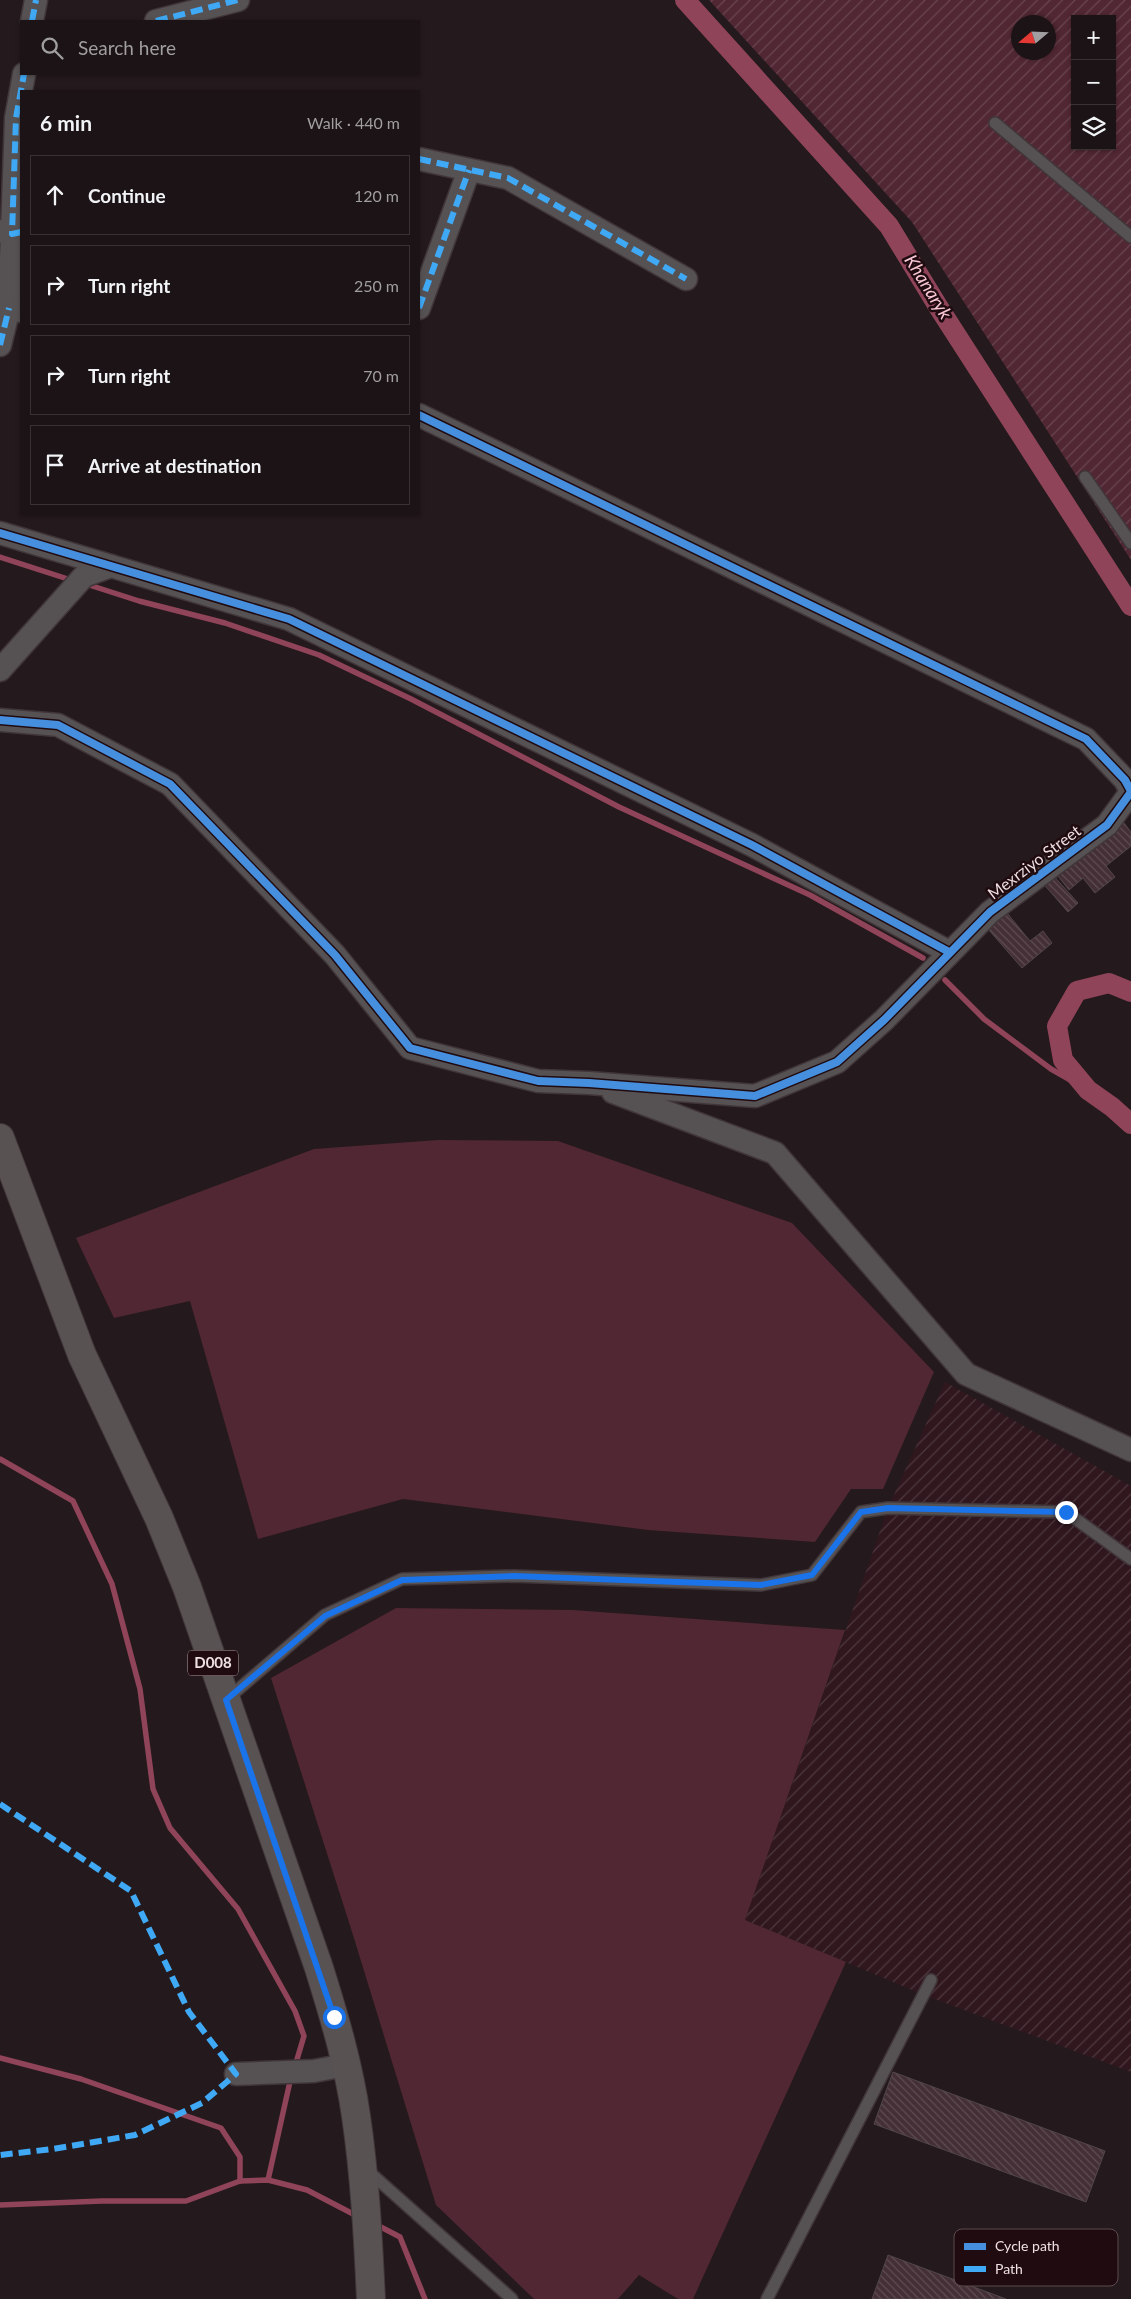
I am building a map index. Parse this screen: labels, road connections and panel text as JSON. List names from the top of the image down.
{
  "streets": {
    "main road": ["D008"],
    "street": ["Mexrziyo Street"]
  },
  "water": ["Khanaryk"],
  "legend": ["Cycle path", "Path"],
  "north": "left",
  "page": {
    "map_buttons": ["+", "−"],
    "search": "Search here",
    "heading": ["6 min", "Walk · 440 m"],
    "list": [
      ["Continue", "120 m"],
      ["Turn right", "250 m"],
      ["Turn right", "70 m"],
      "Arrive at destination"
    ]
  }
}
